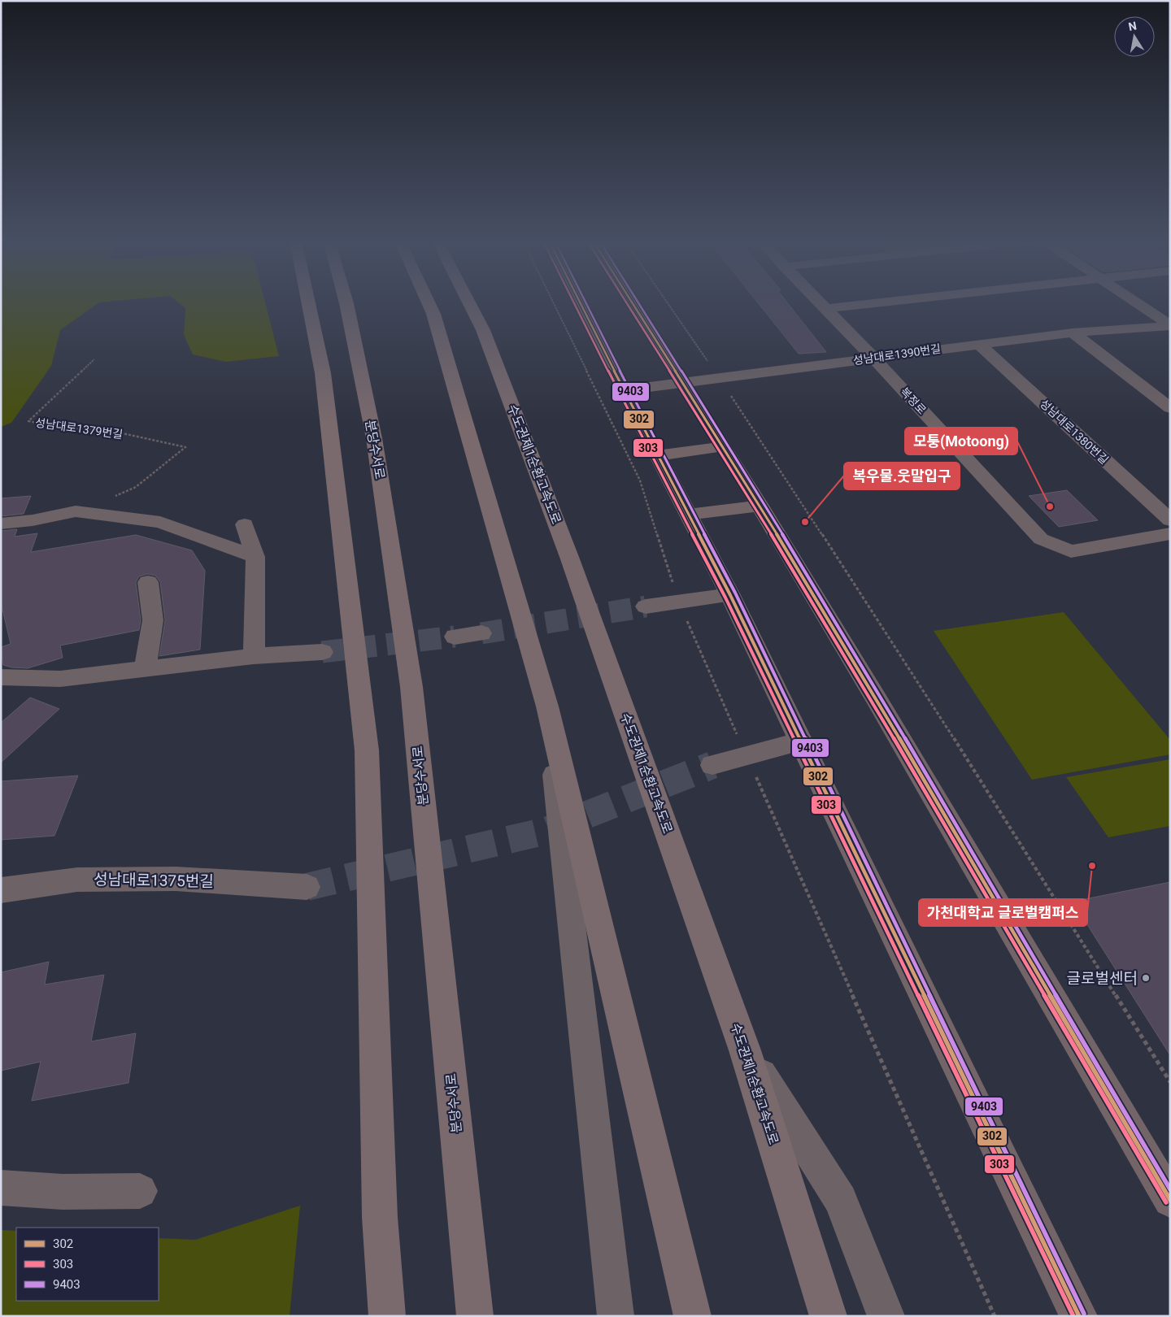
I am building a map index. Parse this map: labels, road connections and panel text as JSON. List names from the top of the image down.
{
  "streets": {
    "highway": ["분당수서로", "수도권제1순환고속도로"],
    "street": [
      "성남대로1390번길",
      "복정로",
      "성남대로1380번길",
      "성남대로1375번길"
    ],
    "path": ["성남대로1379번길"]
  },
  "crossings": [
    ["성남대로1390번길", "복정로"],
    ["성남대로1390번길", "성남대로1380번길"]
  ],
  "places": [
    "모퉁(Motoong)",
    "복우물.웃말입구",
    "가천대학교 글로벌캠퍼스",
    "글로벌센터"
  ],
  "lines": ["transit line 302", "transit line 303", "transit line 9403"],
  "legend": ["302", "303", "9403"],
  "north": "top"
}
